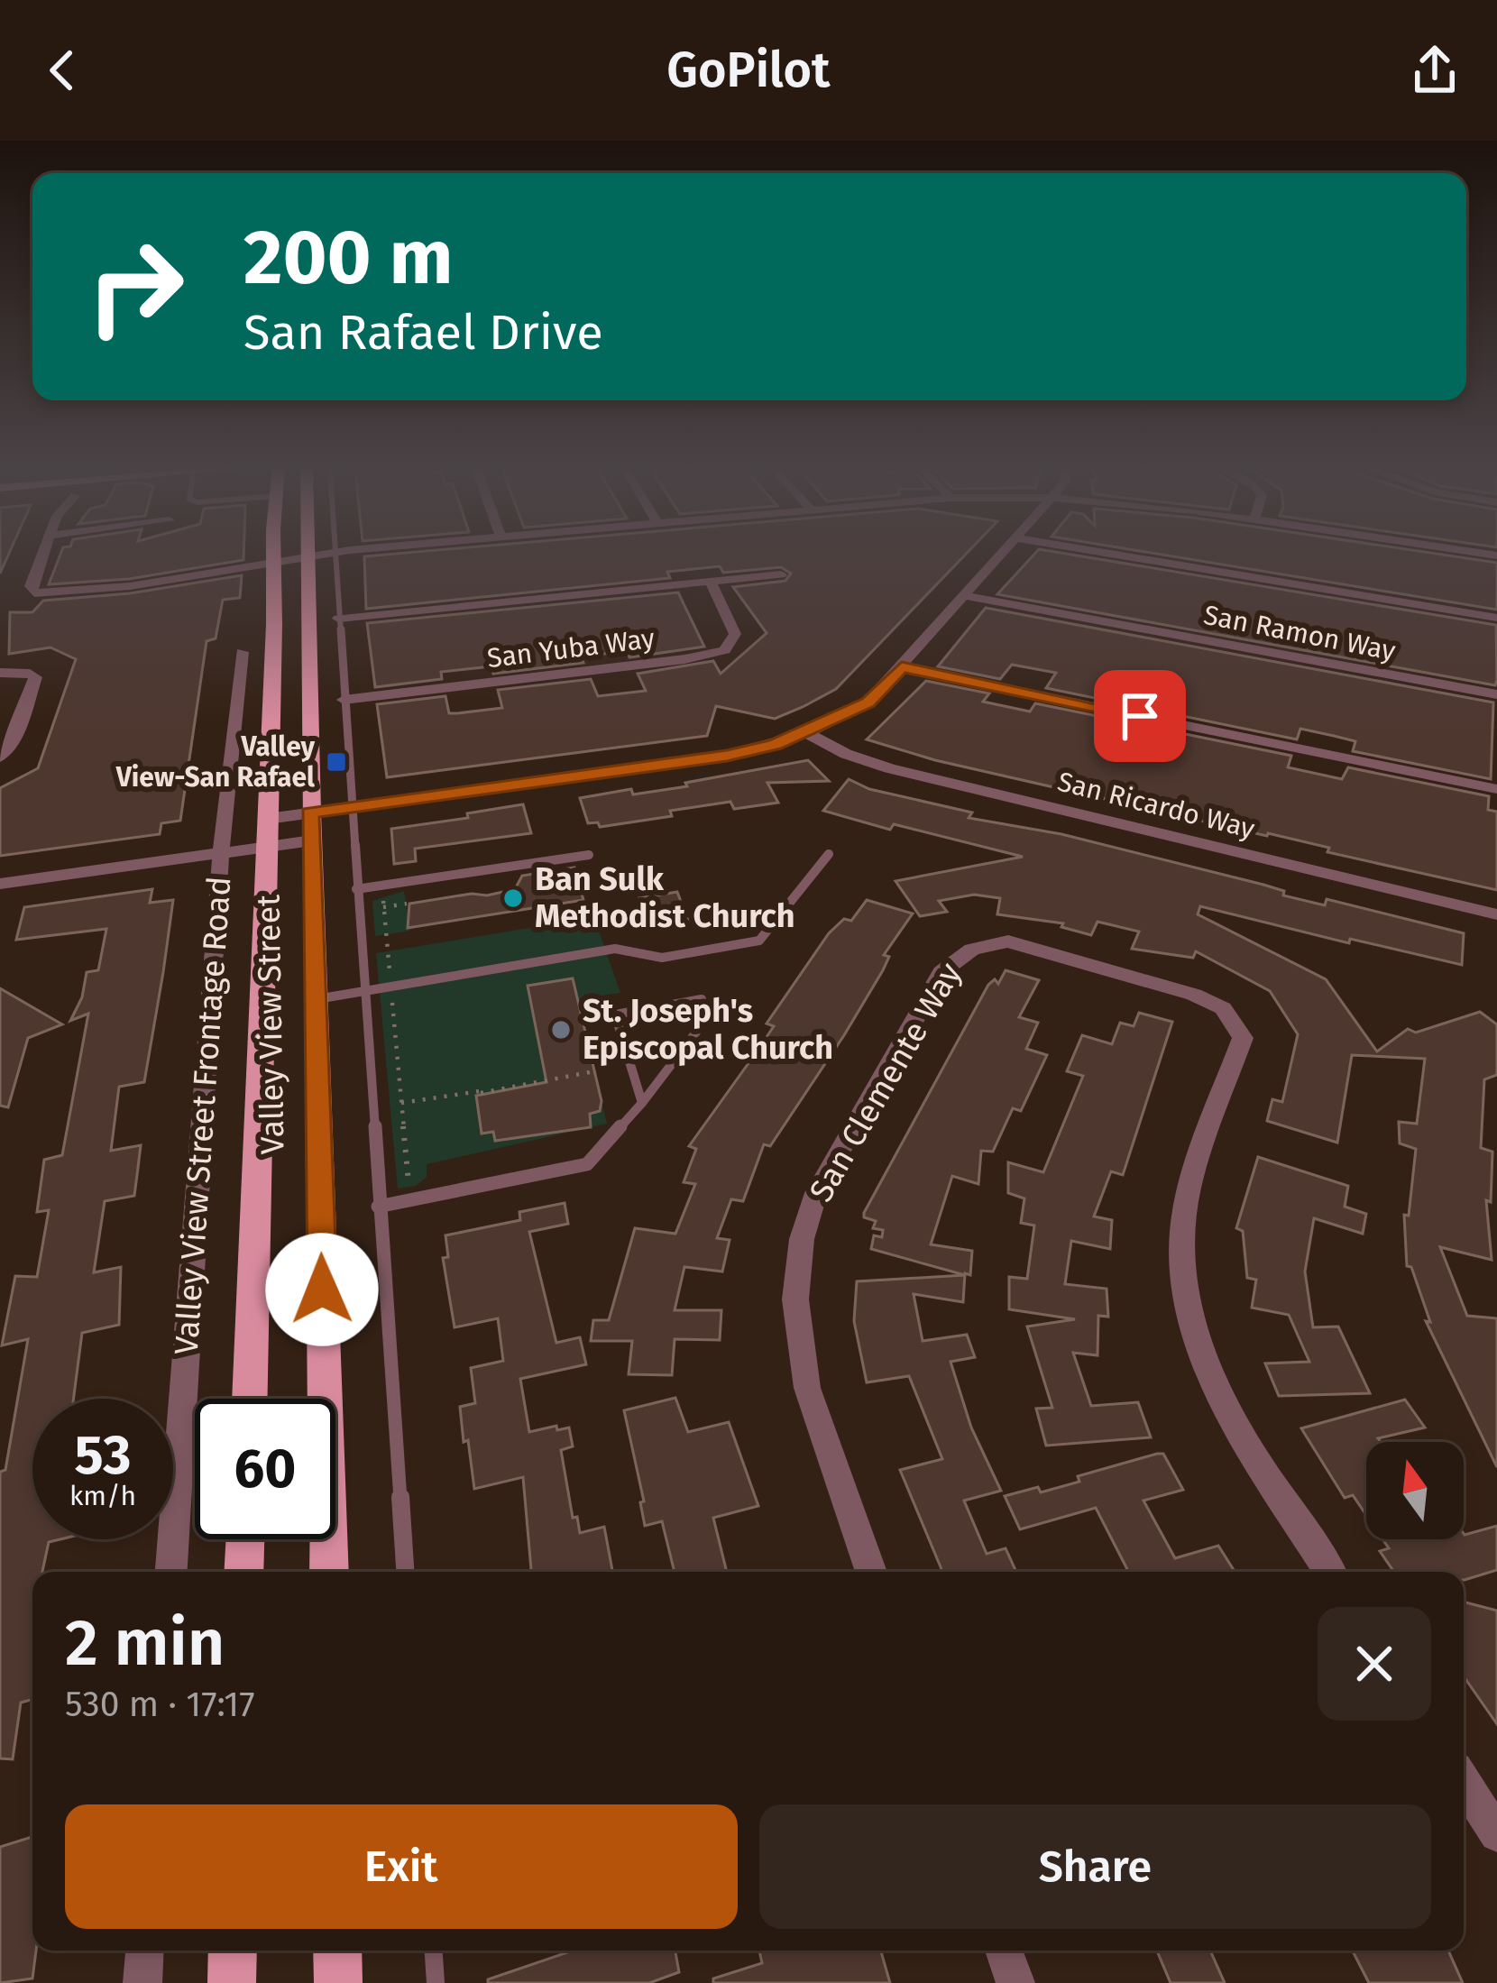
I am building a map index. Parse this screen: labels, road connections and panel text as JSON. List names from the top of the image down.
{
  "streets": {
    "main road": ["Valley View Street"],
    "street": [
      "San Ramon Way",
      "San Yuba Way",
      "San Ricardo Way",
      "San Clemente Way",
      "Valley View Street Frontage Road"
    ]
  },
  "places": {
    "transit": ["Valley View-San Rafael"],
    "other": ["Ban Sulk Methodist Church", "St. Joseph's Episcopal Church"]
  },
  "north": "top",
  "page": {
    "header": "GoPilot",
    "turn": ["200 m", "San Rafael Drive"],
    "speed": "53 km/h",
    "limit": "60",
    "heading": ["2 min", "530 m · 17:17"],
    "buttons": ["Exit", "Share"]
  }
}
